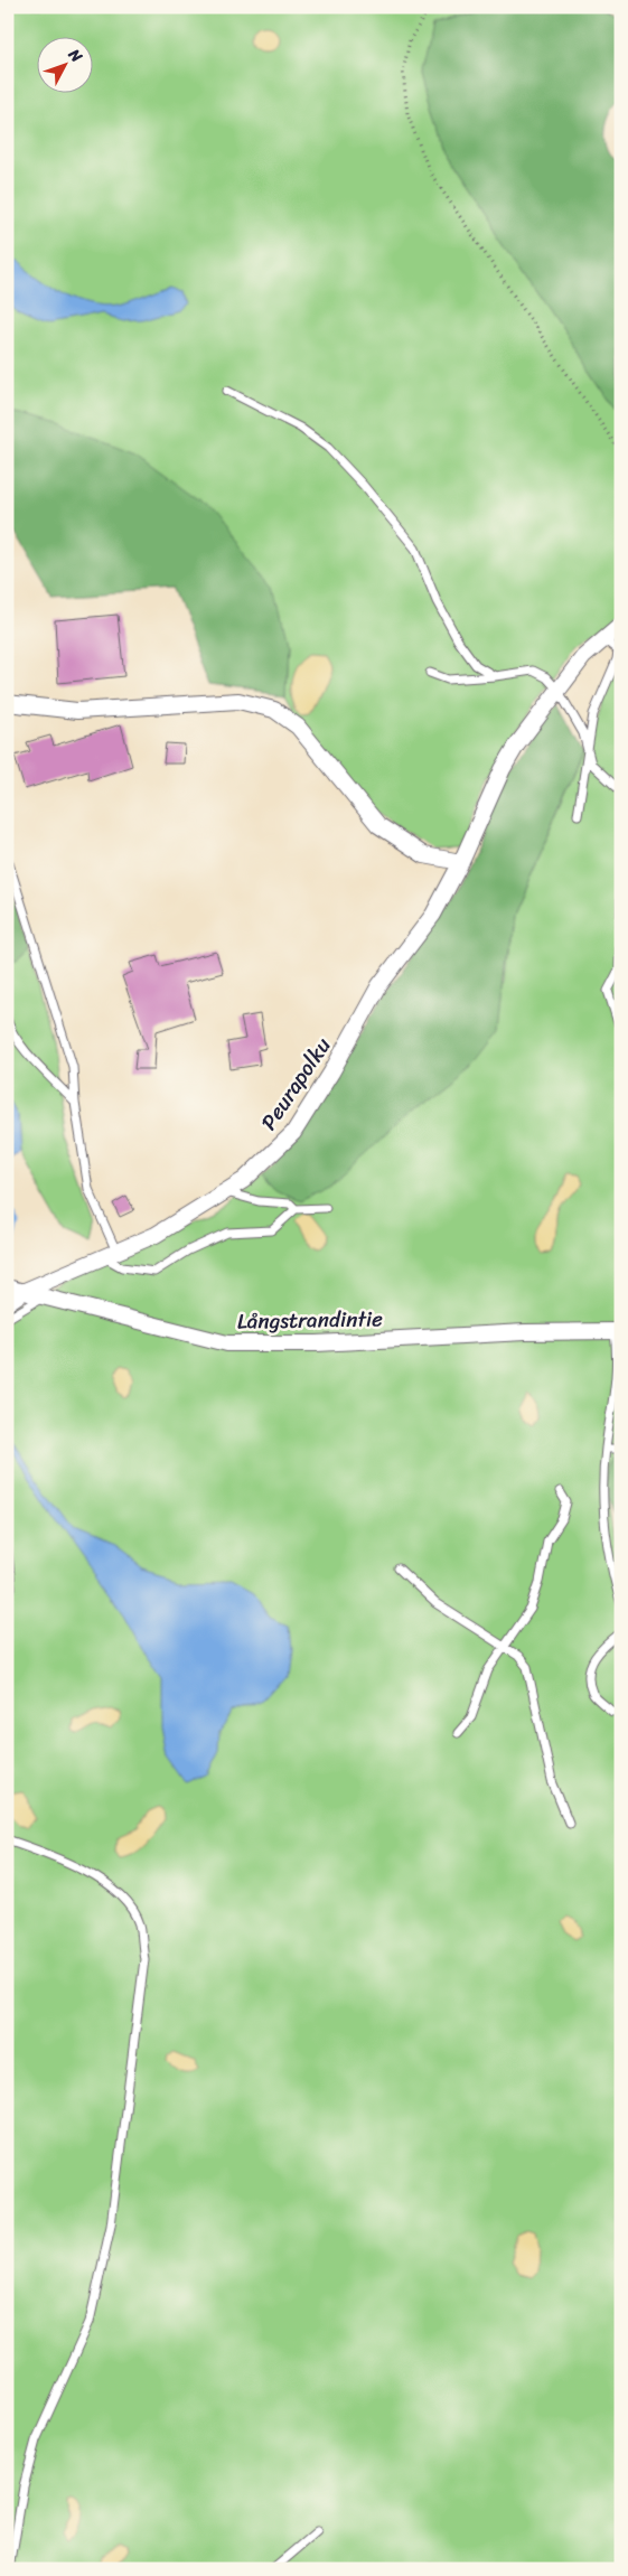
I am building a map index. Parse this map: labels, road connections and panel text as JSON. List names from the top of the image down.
{
  "streets": {
    "street": ["Peurapolku", "Långstrandintie"]
  },
  "crossings": [
    ["Peurapolku", "Långstrandintie"]
  ],
  "north": "top right"
}
